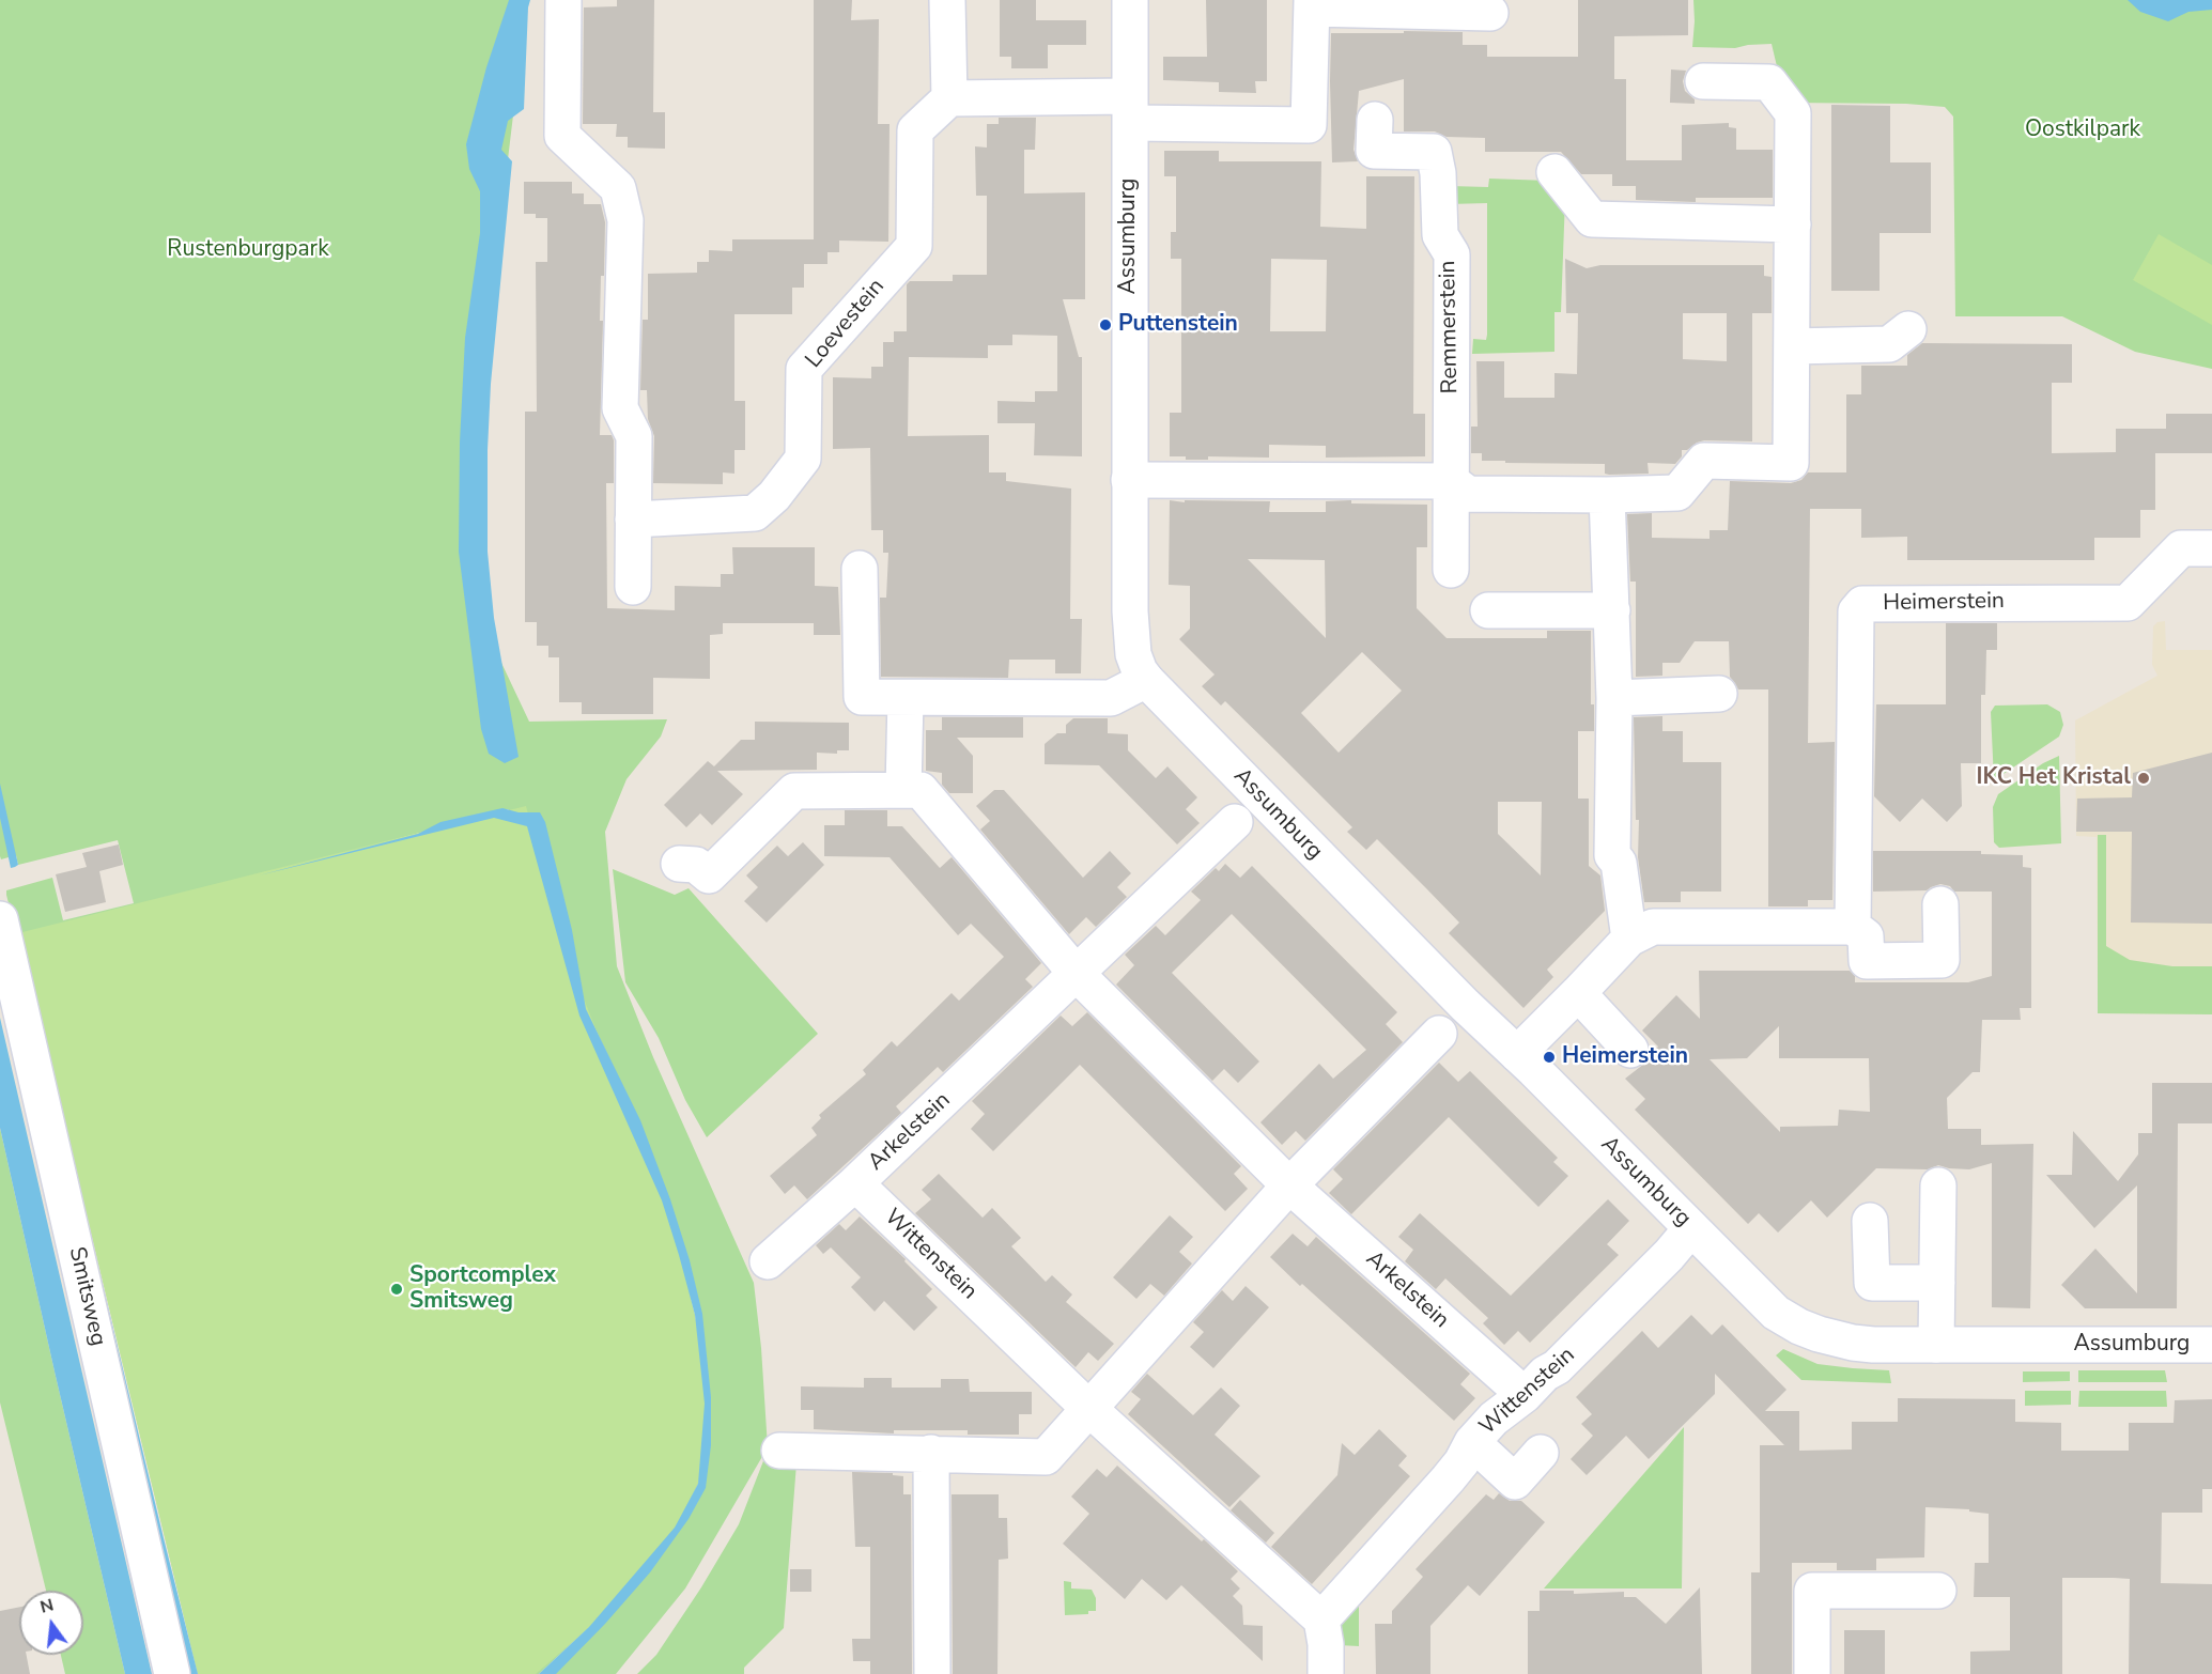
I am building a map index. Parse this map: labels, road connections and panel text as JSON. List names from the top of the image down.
{
  "streets": {
    "street": [
      "Assumburg",
      "Loevestein",
      "Remmerstein",
      "Heimerstein",
      "Arkelstein",
      "Wittenstein",
      "Smitsweg"
    ]
  },
  "crossings": [
    ["Assumburg", "Wittenstein"],
    ["Arkelstein", "Wittenstein"]
  ],
  "parks": ["Oostkilpark", "Rustenburgpark"],
  "places": [
    "Puttenstein",
    "IKC Het Kristal",
    "Heimerstein",
    "Sportcomplex Smitsweg"
  ],
  "north": "top"
}
